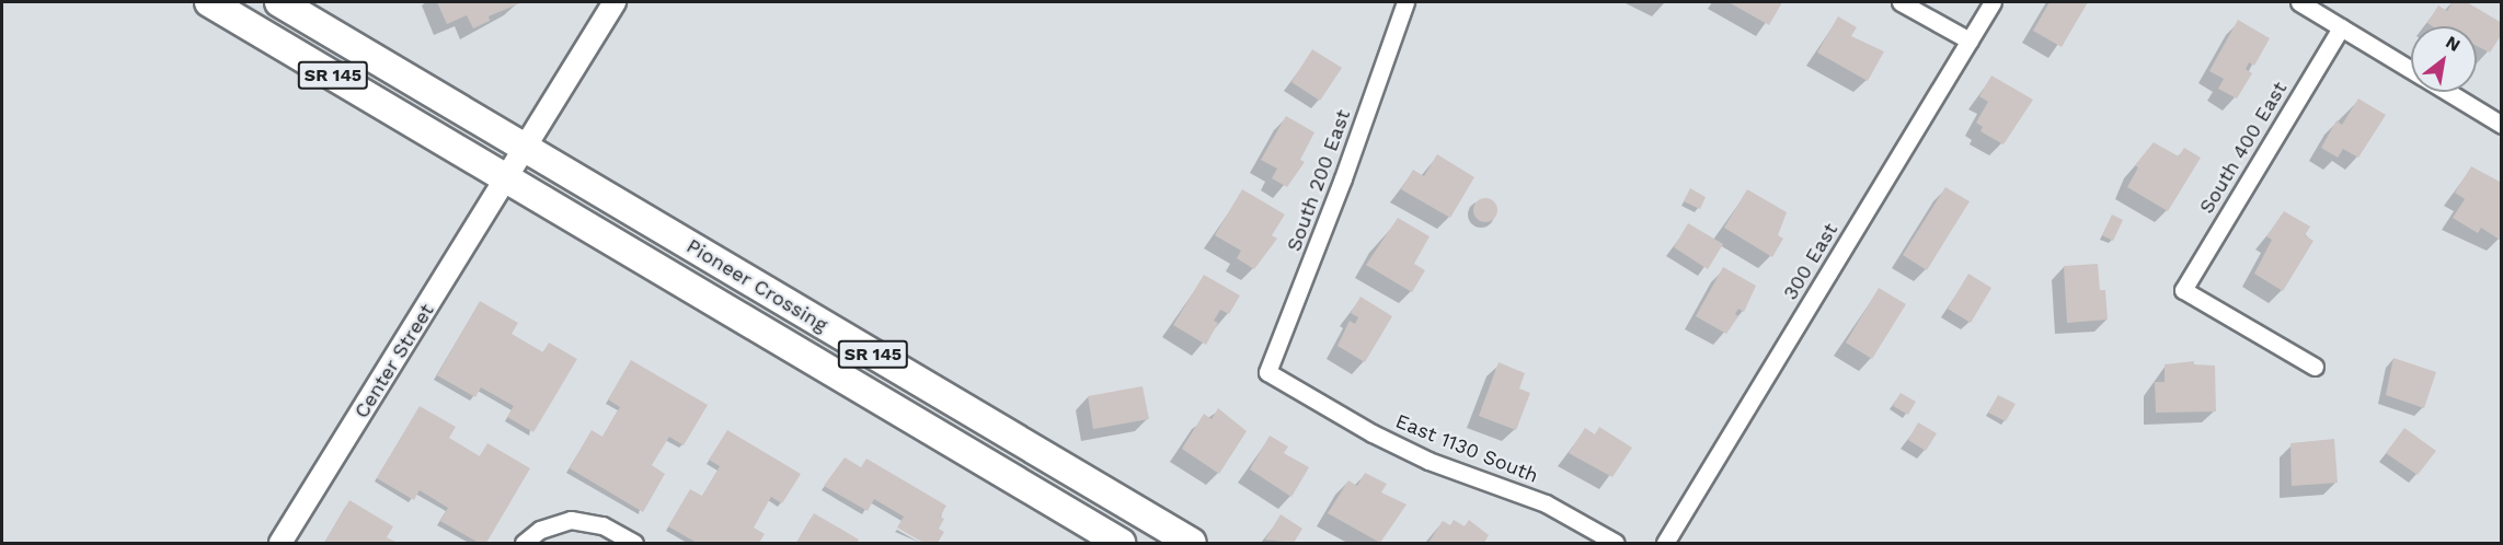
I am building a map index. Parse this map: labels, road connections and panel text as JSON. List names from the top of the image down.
{
  "streets": {
    "highway": ["SR 145", "Pioneer Crossing"],
    "street": [
      "South 400 East",
      "South 200 East",
      "300 East",
      "Center Street",
      "East 1130 South"
    ]
  },
  "crossings": [
    ["SR 145", "Pioneer Crossing"],
    ["SR 145", "Center Street"],
    ["South 200 East", "East 1130 South"],
    ["Pioneer Crossing", "Center Street"]
  ],
  "north": "top right"
}
